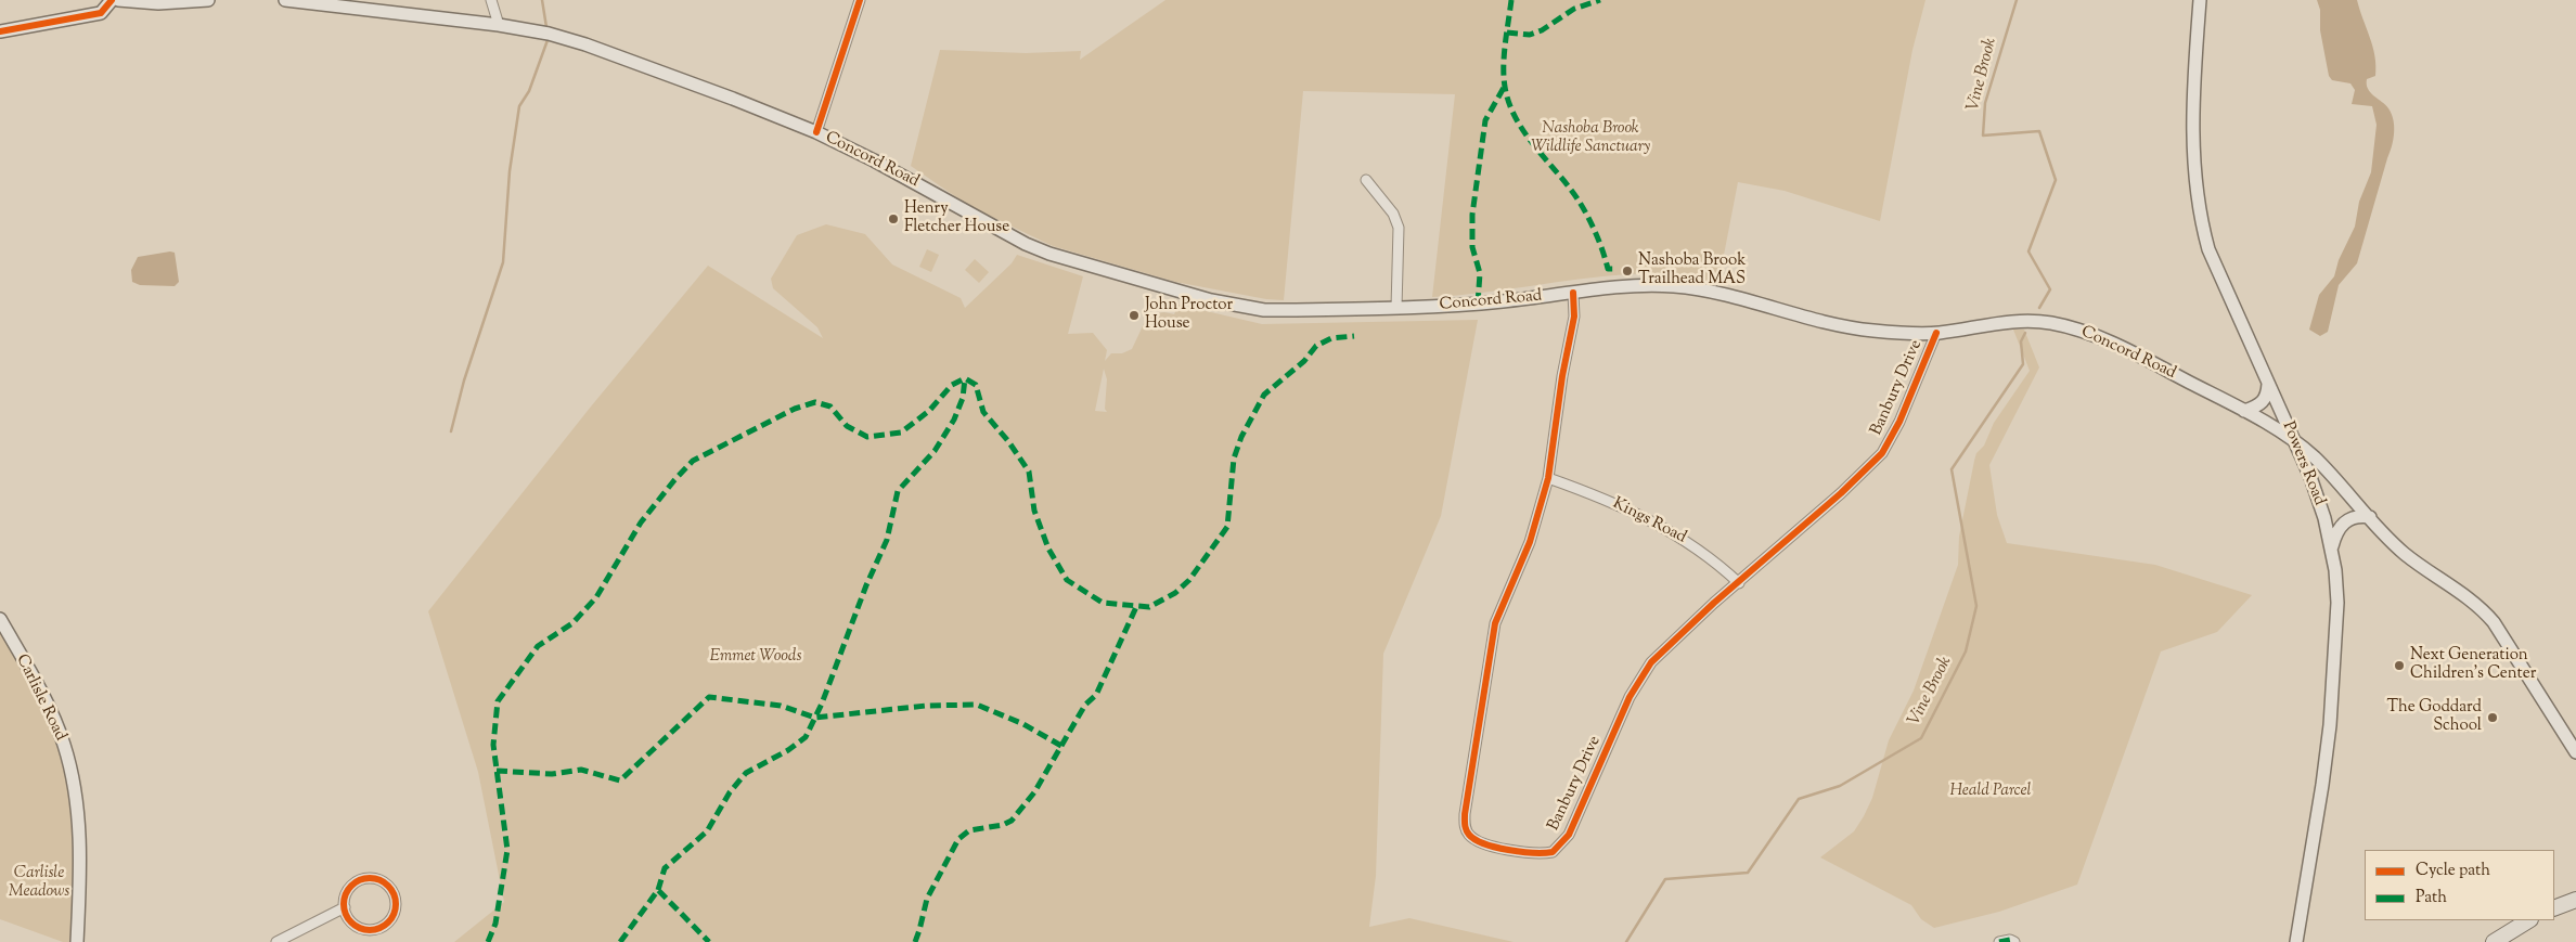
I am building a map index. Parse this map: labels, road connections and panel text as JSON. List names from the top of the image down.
{
  "streets": {
    "main road": ["Concord Road", "Powers Road", "Carlisle Road"],
    "street": ["Banbury Drive", "Kings Road"]
  },
  "crossings": [
    ["Concord Road", "Banbury Drive"],
    ["Concord Road", "Powers Road"],
    ["Banbury Drive", "Kings Road"]
  ],
  "water": ["Vine Brook"],
  "parks": [
    "Nashoba Brook Wildlife Sanctuary",
    "Emmet Woods",
    "Heald Parcel",
    "Carlisle Meadows"
  ],
  "places": [
    "Henry Fletcher House",
    "Nashoba Brook Trailhead MAS",
    "John Proctor House",
    "Next Generation Children's Center",
    "The Goddard School"
  ],
  "legend": ["Cycle path", "Path"]
}
